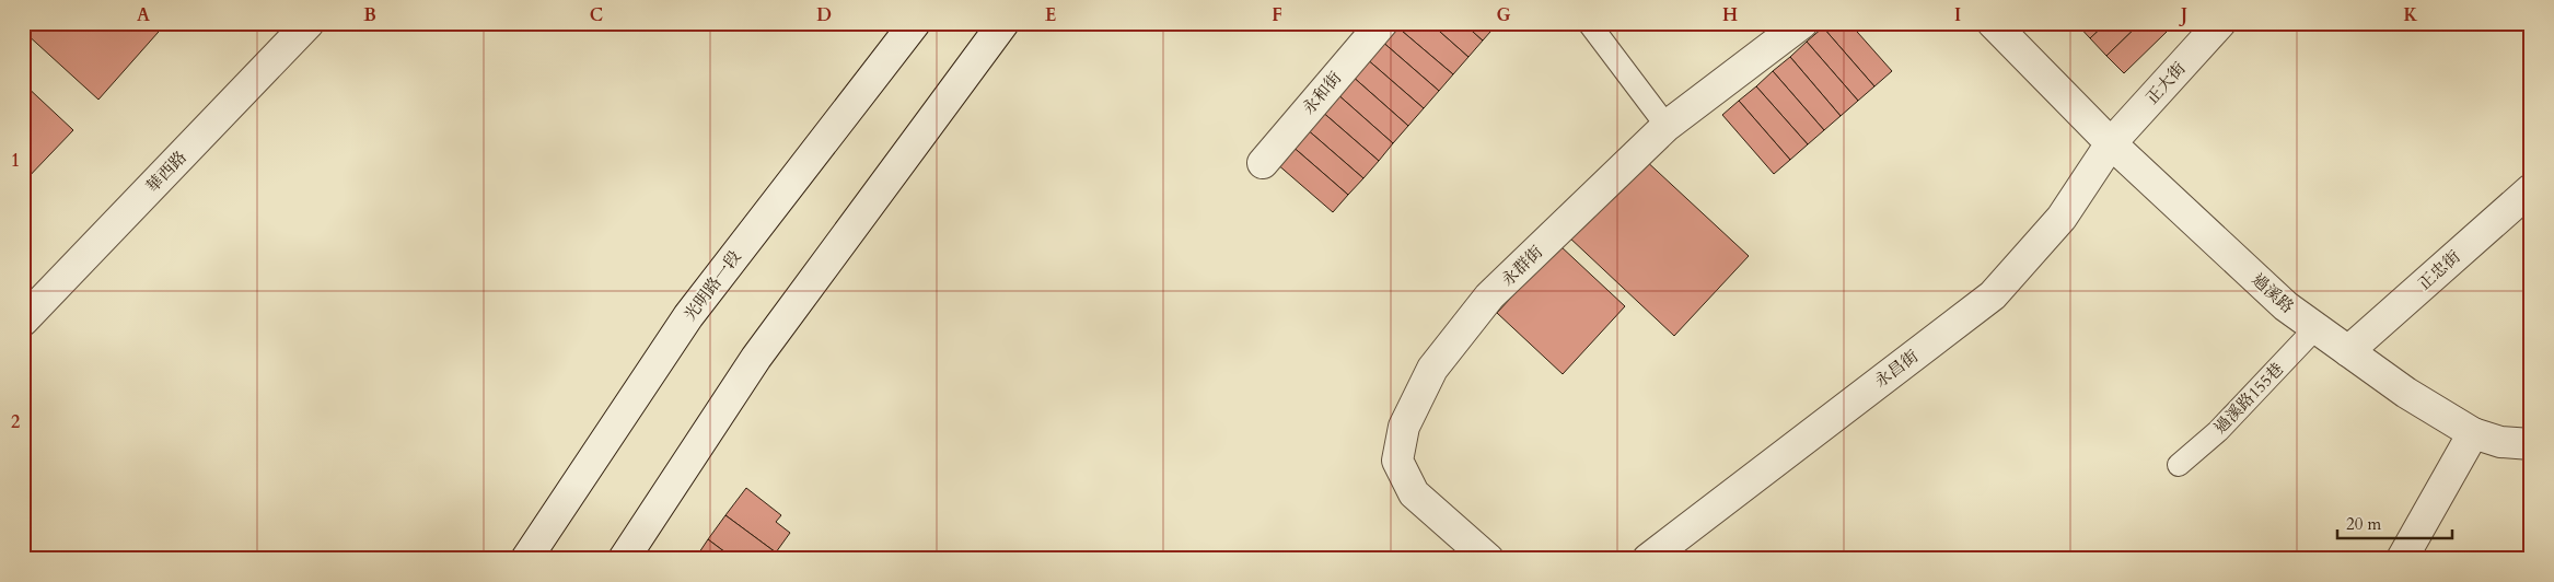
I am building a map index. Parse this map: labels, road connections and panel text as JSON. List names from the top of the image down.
{
  "streets": {
    "street": [
      "正大街",
      "永和街",
      "華西路",
      "永群街",
      "正忠街",
      "光明路一段",
      "過溪路",
      "永昌街"
    ],
    "lane": ["過溪路155巷"]
  },
  "crossings": [
    ["正大街", "過溪路"],
    ["正大街", "永昌街"],
    ["正忠街", "過溪路"],
    ["過溪路", "永昌街"],
    ["過溪路", "過溪路155巷"]
  ],
  "scale_bar": "20 m",
  "grid": {
    "columns": [
      "A",
      "B",
      "C",
      "D",
      "E",
      "F",
      "G",
      "H",
      "I",
      "J",
      "K"
    ],
    "rows": ["1", "2"]
  }
}
